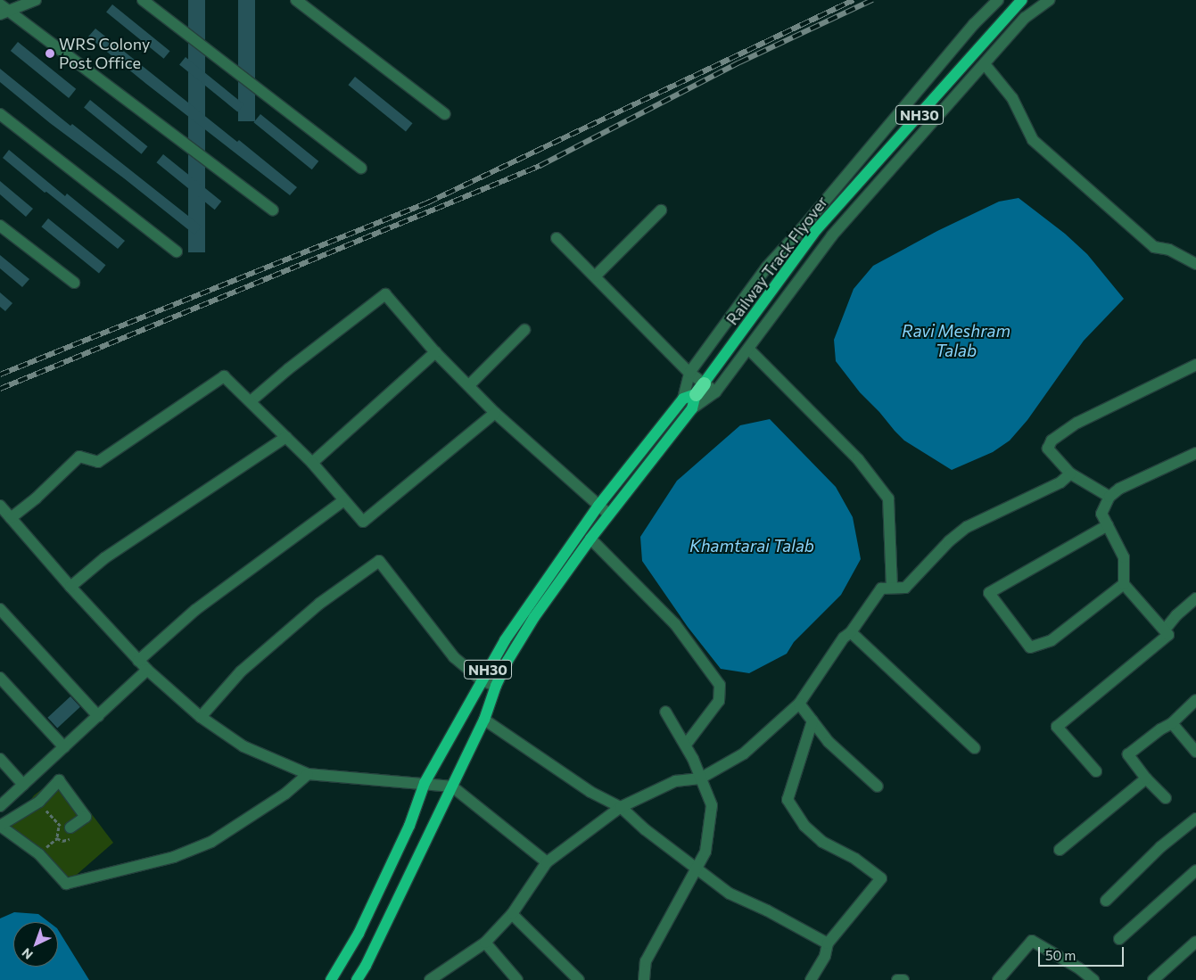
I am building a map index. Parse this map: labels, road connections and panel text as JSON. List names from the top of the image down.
{
  "streets": {
    "main road": ["NH30", "Railway Track Flyover"]
  },
  "crossings": [
    ["NH30", "Railway Track Flyover"]
  ],
  "water": ["Ravi Meshram Talab", "Khamtarai Talab"],
  "places": ["WRS Colony Post Office"],
  "scale_bar": "50 m",
  "north": "bottom left"
}
